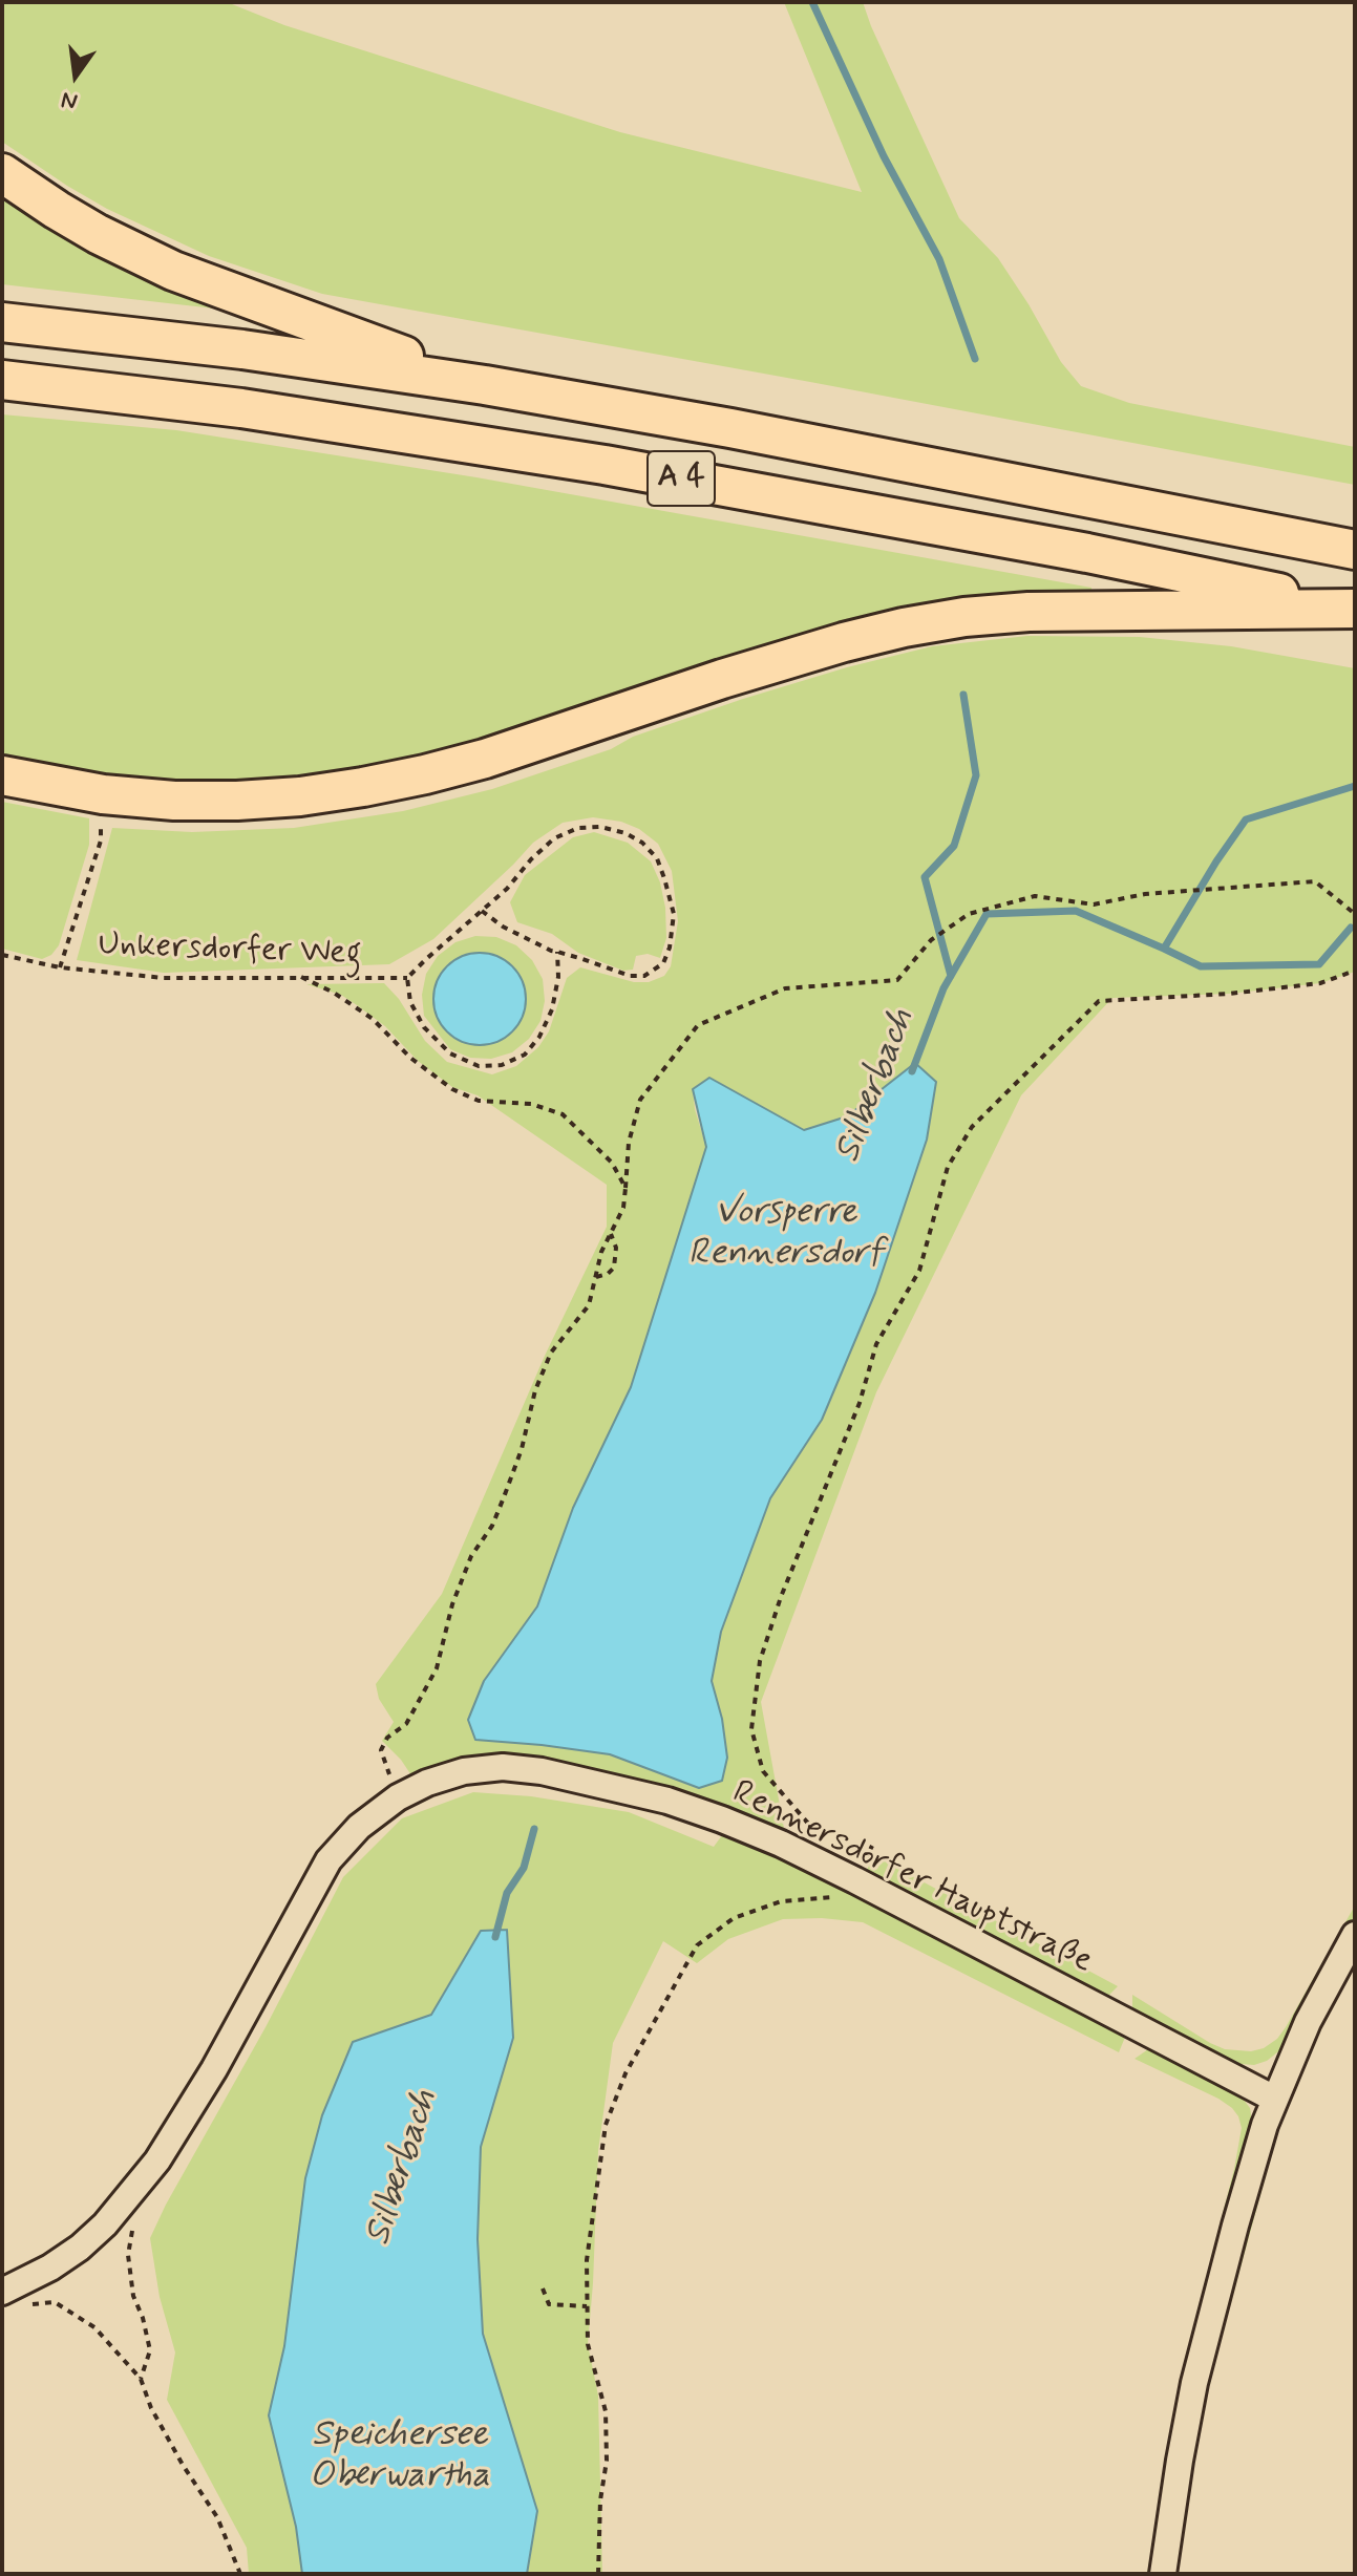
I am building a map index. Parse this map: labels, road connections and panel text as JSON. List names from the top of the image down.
{
  "streets": {
    "highway": ["A 4"],
    "street": ["Rennersdorfer Hauptstraße"],
    "path": ["Unkersdorfer Weg"]
  },
  "water": ["Silberbach", "Vorsperre Rennersdorf", "Speichersee Oberwartha"],
  "north": "bottom"
}
